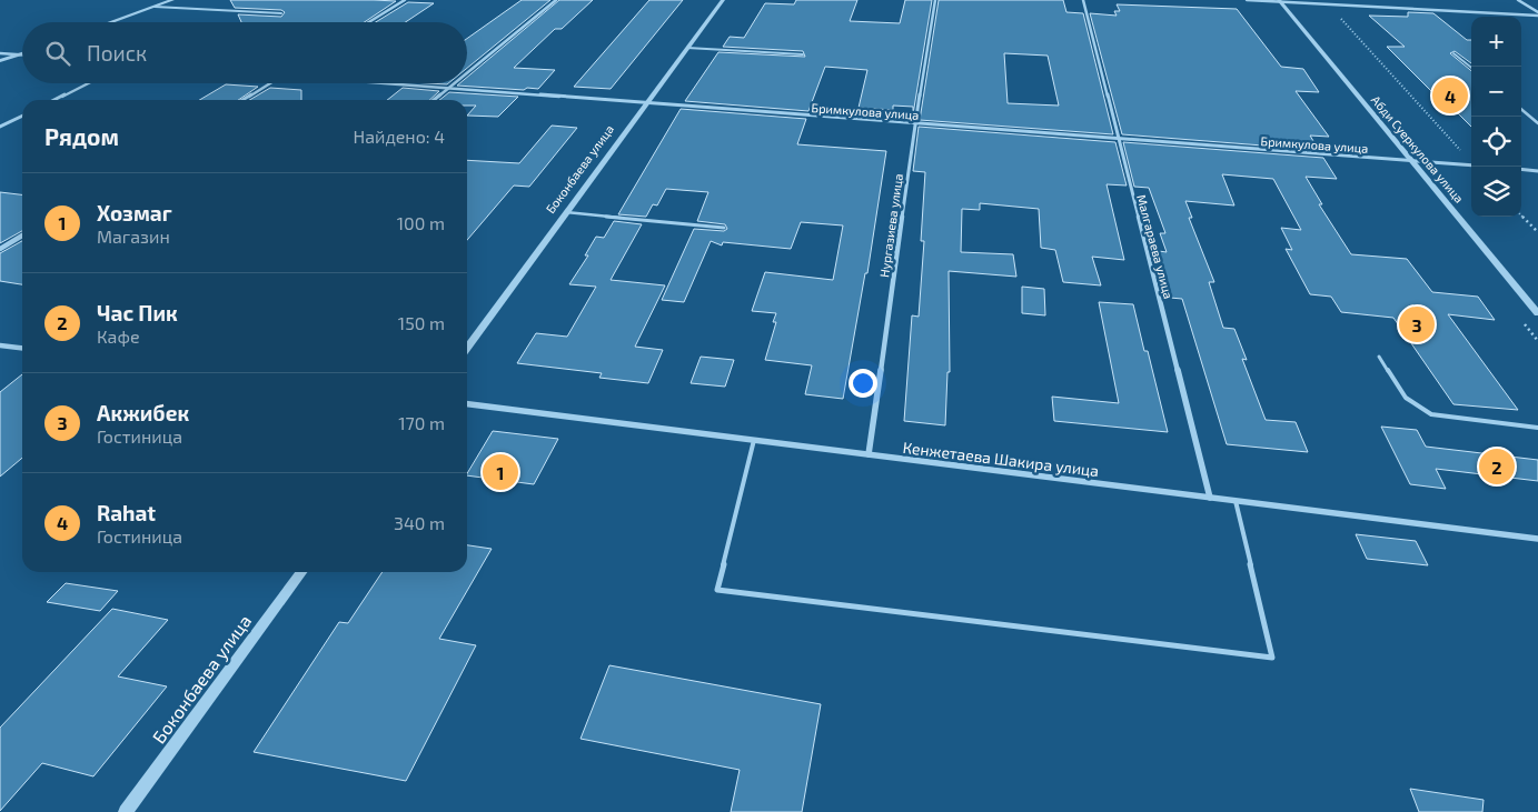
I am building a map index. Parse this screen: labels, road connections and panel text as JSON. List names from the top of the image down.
{
  "streets": {
    "street": [
      "Бримкулова улица",
      "Абди Суеркулова улица",
      "Боконбаева улица",
      "Нургазиева улица",
      "Малгараева улица",
      "Кенжетаева Шакира улица"
    ]
  },
  "crossings": [
    ["Бримкулова улица", "Абди Суеркулова улица"],
    ["Бримкулова улица", "Боконбаева улица"],
    ["Бримкулова улица", "Нургазиева улица"],
    ["Бримкулова улица", "Малгараева улица"],
    ["Нургазиева улица", "Кенжетаева Шакира улица"],
    ["Малгараева улица", "Кенжетаева Шакира улица"]
  ],
  "page": {
    "map_buttons": ["+", "−"],
    "search": "Поиск",
    "pins": [
      "4",
      "3",
      "2",
      "1"
    ],
    "heading": ["Рядом", "Найдено: 4"],
    "list": [
      {
        "mark": "1",
        "name": "Хозмаг",
        "note": "Магазин",
        "value": "100 m"
      },
      {
        "mark": "2",
        "name": "Час Пик",
        "note": "Кафе",
        "value": "150 m"
      },
      {
        "mark": "3",
        "name": "Акжибек",
        "note": "Гостиница",
        "value": "170 m"
      },
      {
        "mark": "4",
        "name": "Rahat",
        "note": "Гостиница",
        "value": "340 m"
      }
    ]
  }
}
